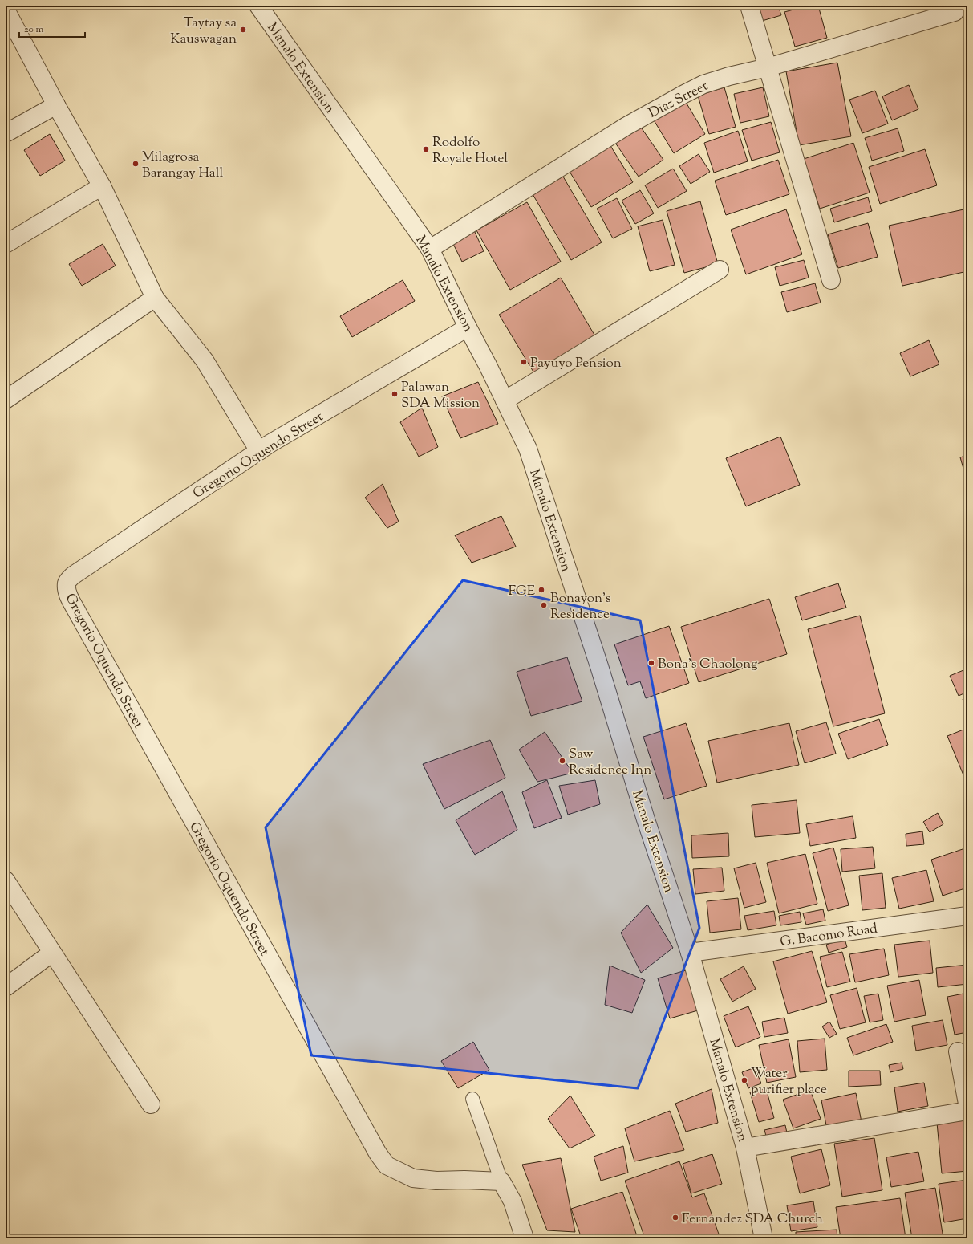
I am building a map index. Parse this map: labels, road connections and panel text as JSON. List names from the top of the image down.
{
  "streets": {
    "street": [
      "Manalo Extension",
      "Diaz Street",
      "Gregorio Oquendo Street",
      "G. Bacomo Road"
    ]
  },
  "crossings": [
    ["Manalo Extension", "Diaz Street"],
    ["Manalo Extension", "Gregorio Oquendo Street"],
    ["Manalo Extension", "G. Bacomo Road"]
  ],
  "places": [
    "Taytay sa Kauswagan",
    "Rodolfo Royale Hotel",
    "Milagrosa Barangay Hall",
    "Payuyo Pension",
    "Palawan SDA Mission",
    "FGE",
    "Bonayon's Residence",
    "Bona's Chaolong",
    "Saw Residence Inn",
    "Water purifier place",
    "Fernandez SDA Church"
  ],
  "scale_bar": "20 m"
}
